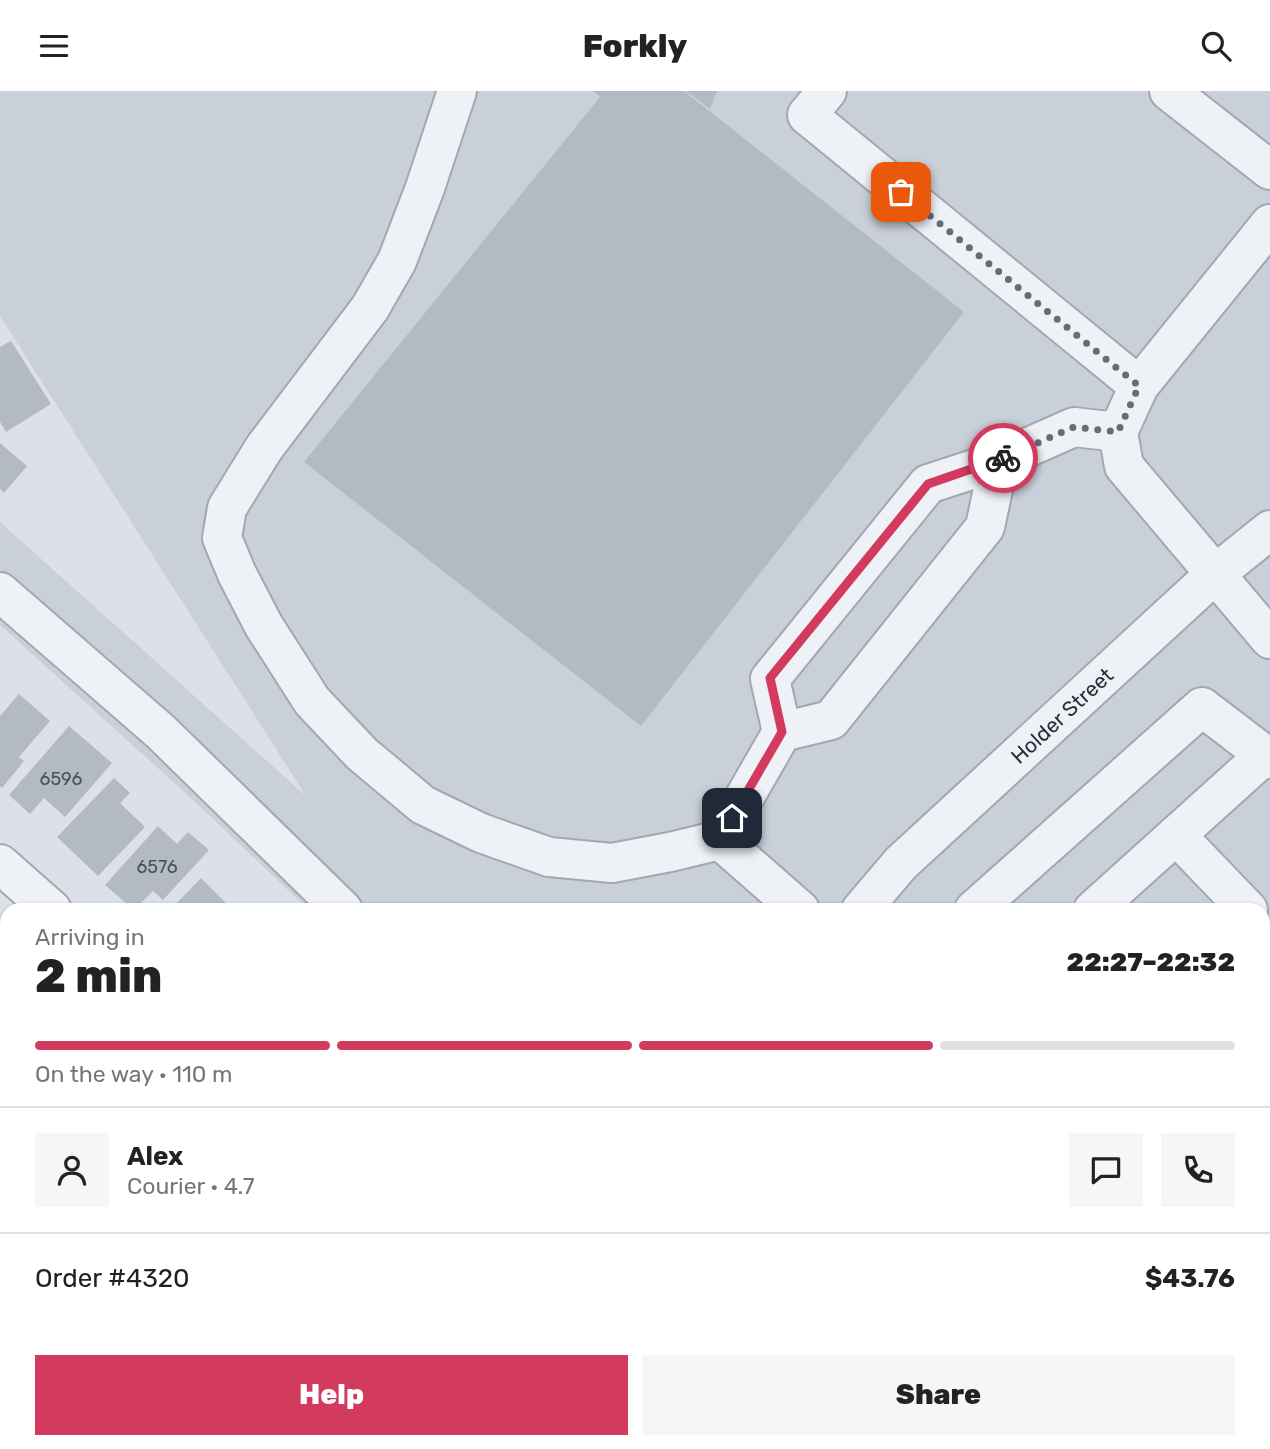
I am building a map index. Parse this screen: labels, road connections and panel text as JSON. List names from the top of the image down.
{
  "streets": {
    "street": ["Holder Street"]
  },
  "house_numbers": ["6596", "6576"],
  "page": {
    "header": "Forkly",
    "heading": ["2 min", "Arriving in", "22:27–22:32"],
    "panel": [
      "Alex",
      "Courier · 4.7",
      "Order #4320",
      "$43.76"
    ],
    "bar": "On the way · 110 m",
    "buttons": ["Help", "Share"]
  }
}
